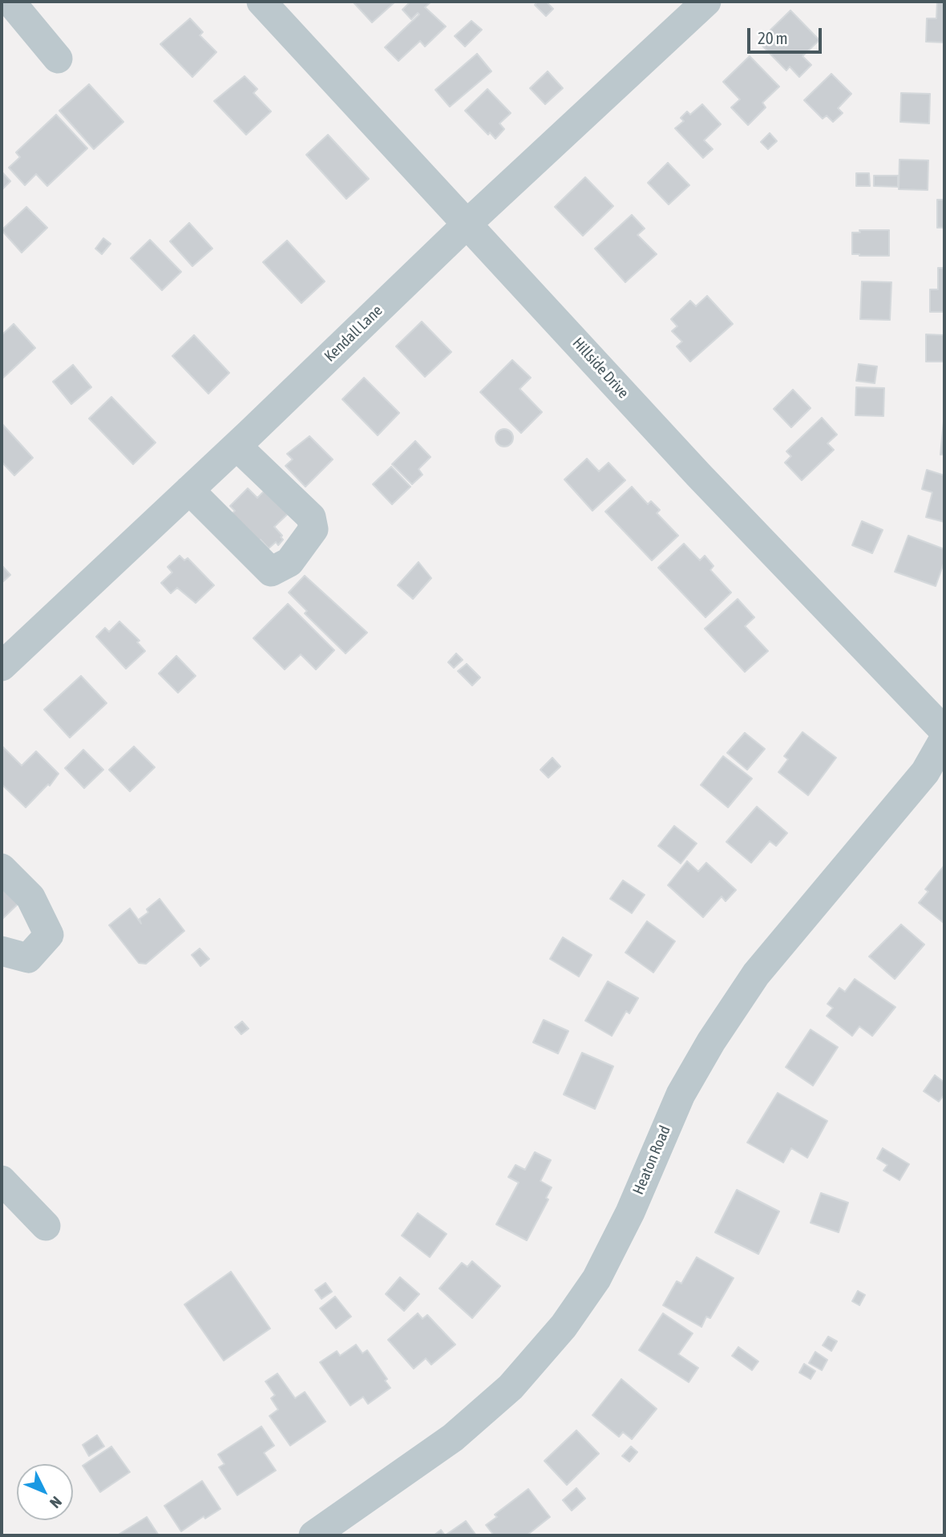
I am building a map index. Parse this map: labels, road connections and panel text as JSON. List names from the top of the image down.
{
  "streets": {
    "street": ["Kendall Lane", "Hillside Drive", "Heaton Road"]
  },
  "crossings": [
    ["Kendall Lane", "Hillside Drive"]
  ],
  "scale_bar": "20 m",
  "north": "bottom right"
}
